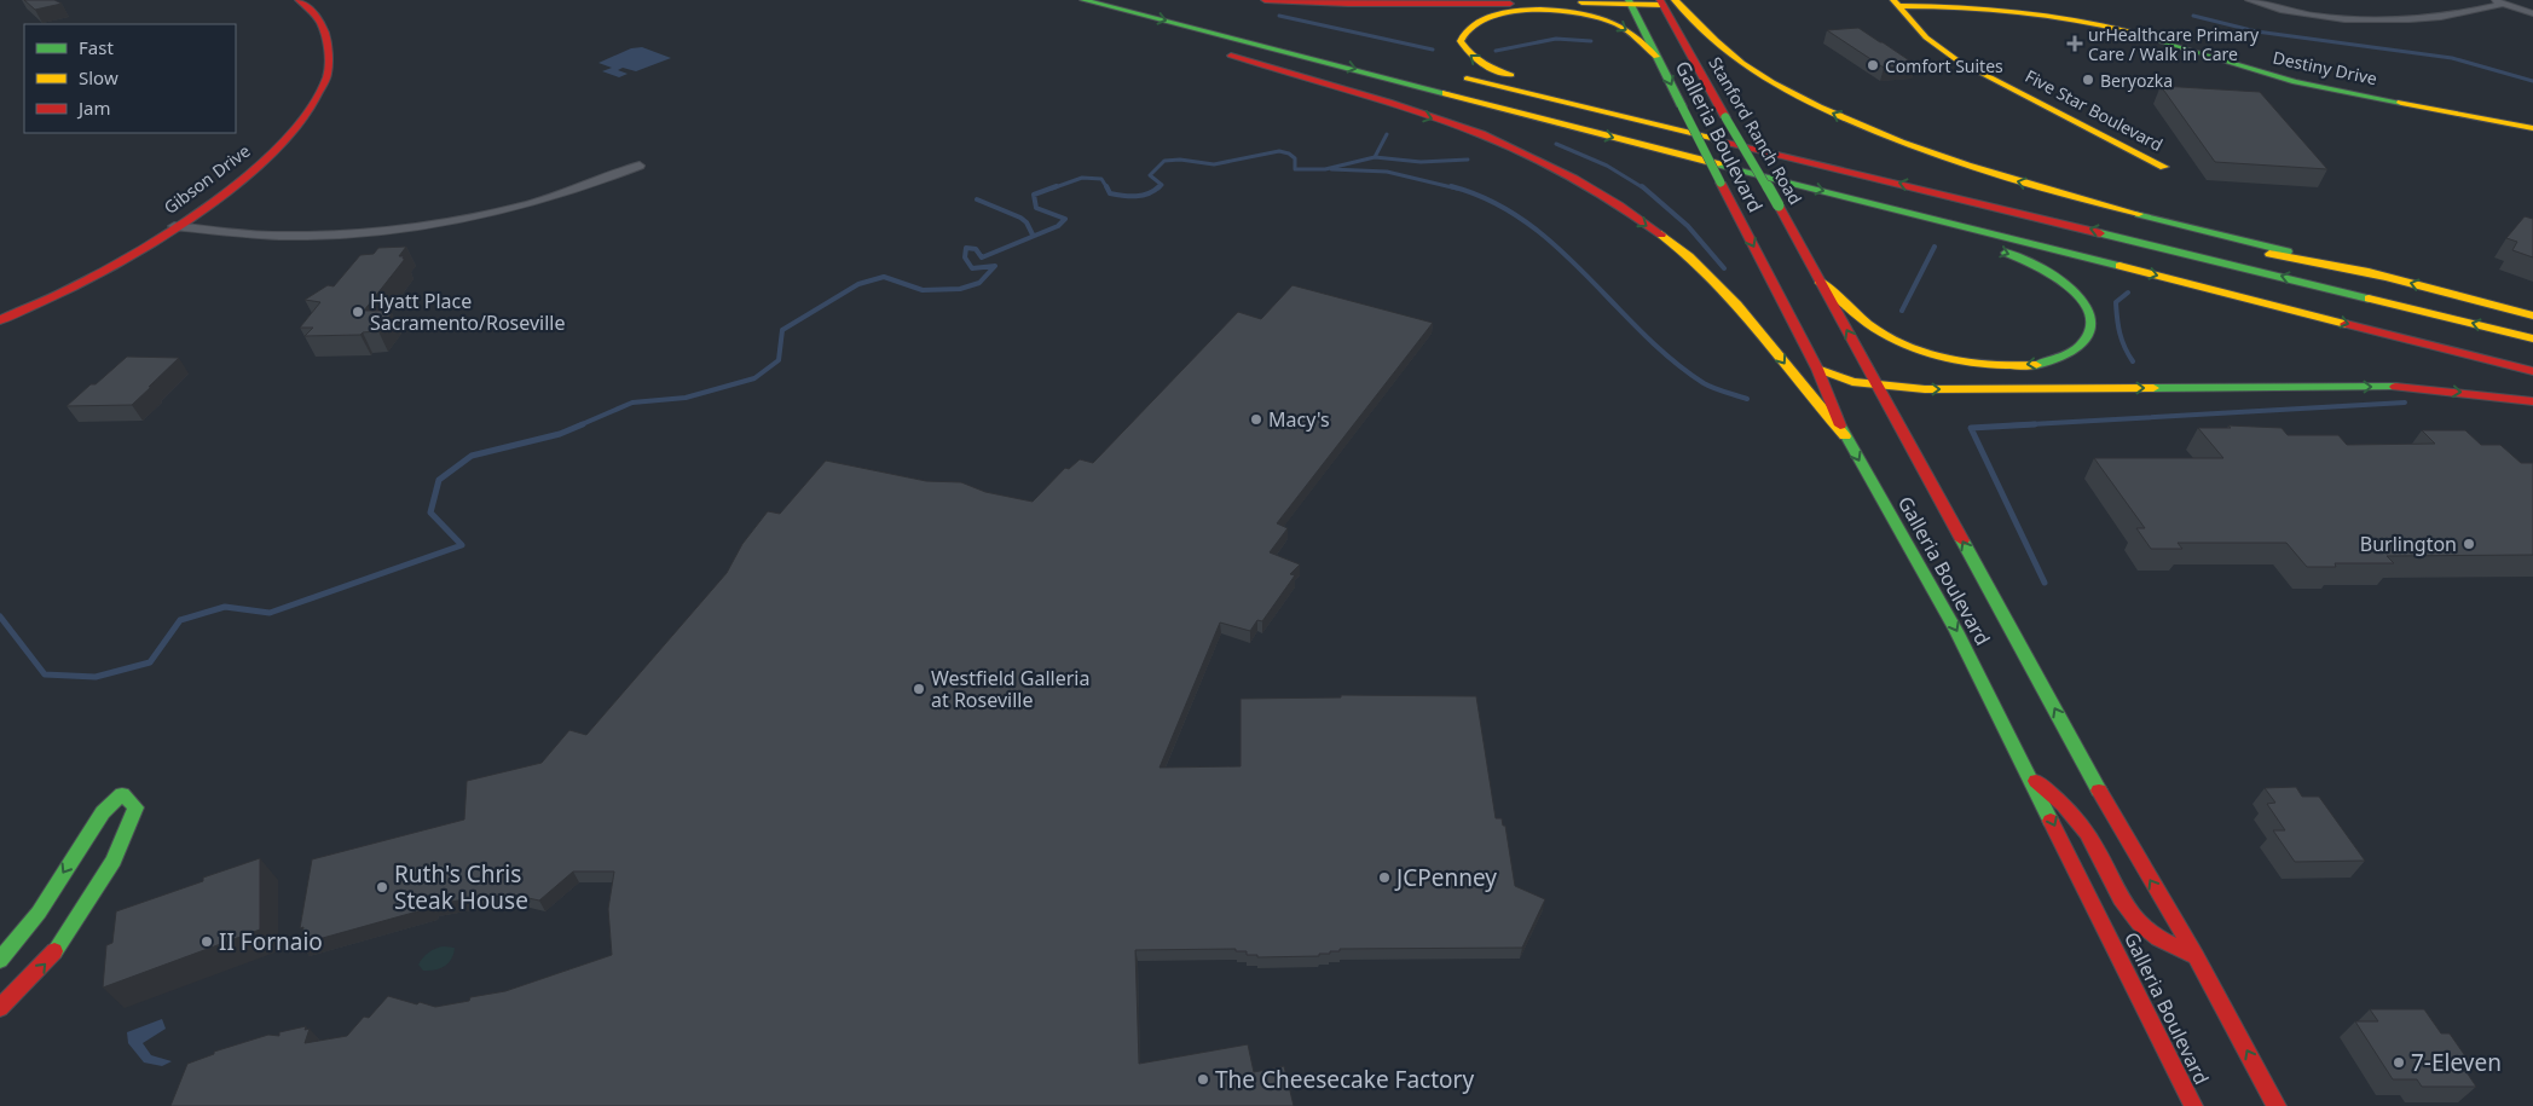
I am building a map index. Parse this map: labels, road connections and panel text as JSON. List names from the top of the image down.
{
  "streets": {
    "main road": [
      "Destiny Drive",
      "Five Star Boulevard",
      "Stanford Ranch Road",
      "Galleria Boulevard",
      "Gibson Drive"
    ]
  },
  "crossings": [
    ["Destiny Drive", "Five Star Boulevard"],
    ["Stanford Ranch Road", "Galleria Boulevard"]
  ],
  "places": {
    "health": ["urHealthcare Primary Care / Walk in Care"],
    "other": [
      "Comfort Suites",
      "Beryozka",
      "Hyatt Place Sacramento/Roseville",
      "Macy's",
      "Burlington",
      "Westfield Galleria at Roseville",
      "JCPenney",
      "Ruth's Chris Steak House",
      "II Fornaio",
      "7-Eleven",
      "The Cheesecake Factory"
    ]
  },
  "legend": ["Fast", "Slow", "Jam"]
}
